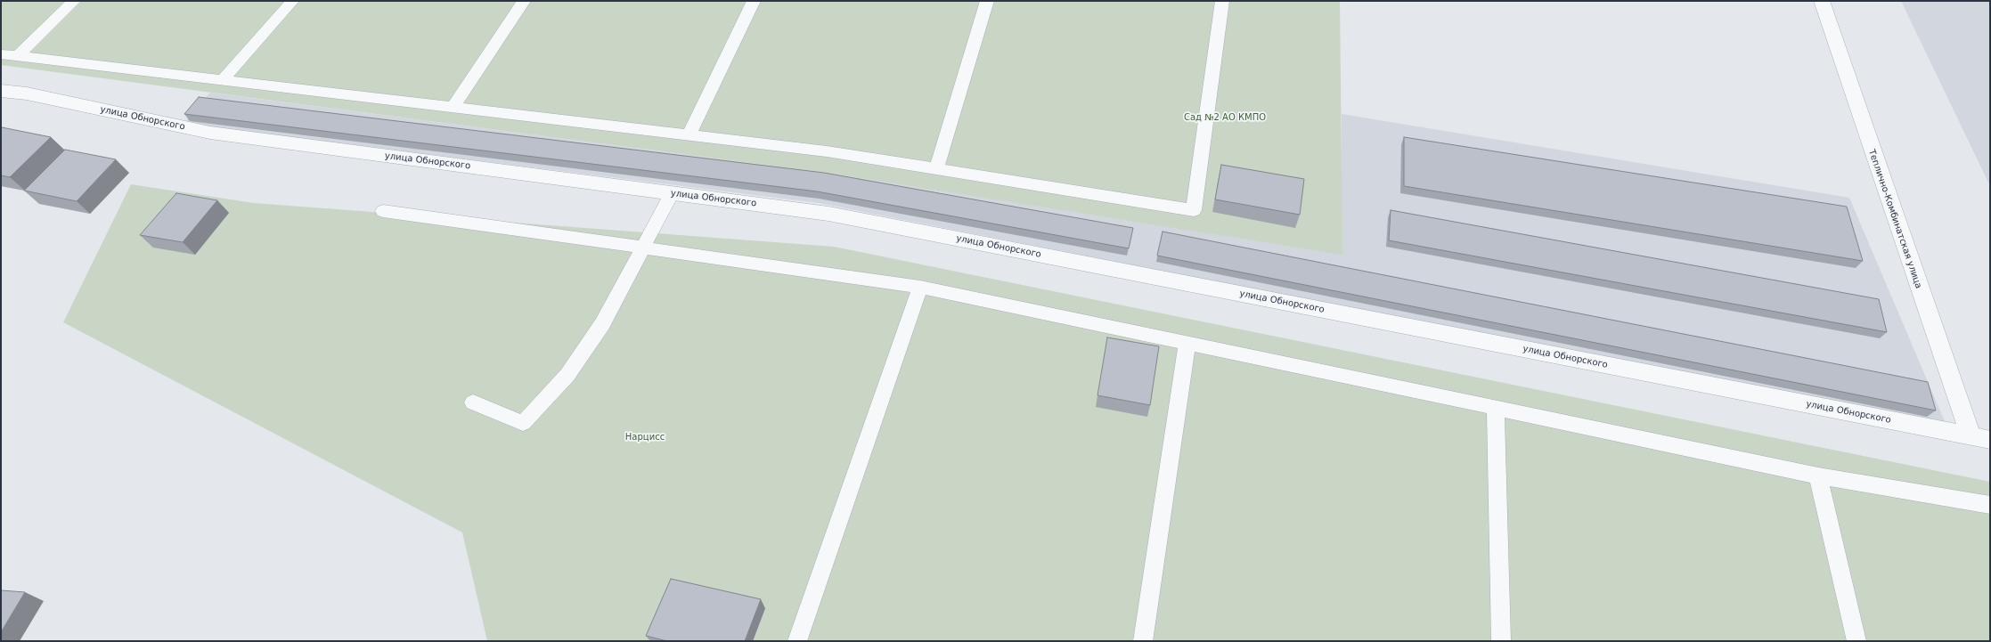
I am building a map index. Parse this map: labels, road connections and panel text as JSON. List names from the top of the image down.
{
  "streets": {
    "street": ["улица Обнорского", "Теплично-Комбинатская улица"]
  },
  "crossings": [
    ["улица Обнорского", "Теплично-Комбинатская улица"]
  ],
  "parks": ["Сад №2 АО КМПО", "Нарцисс"]
}
